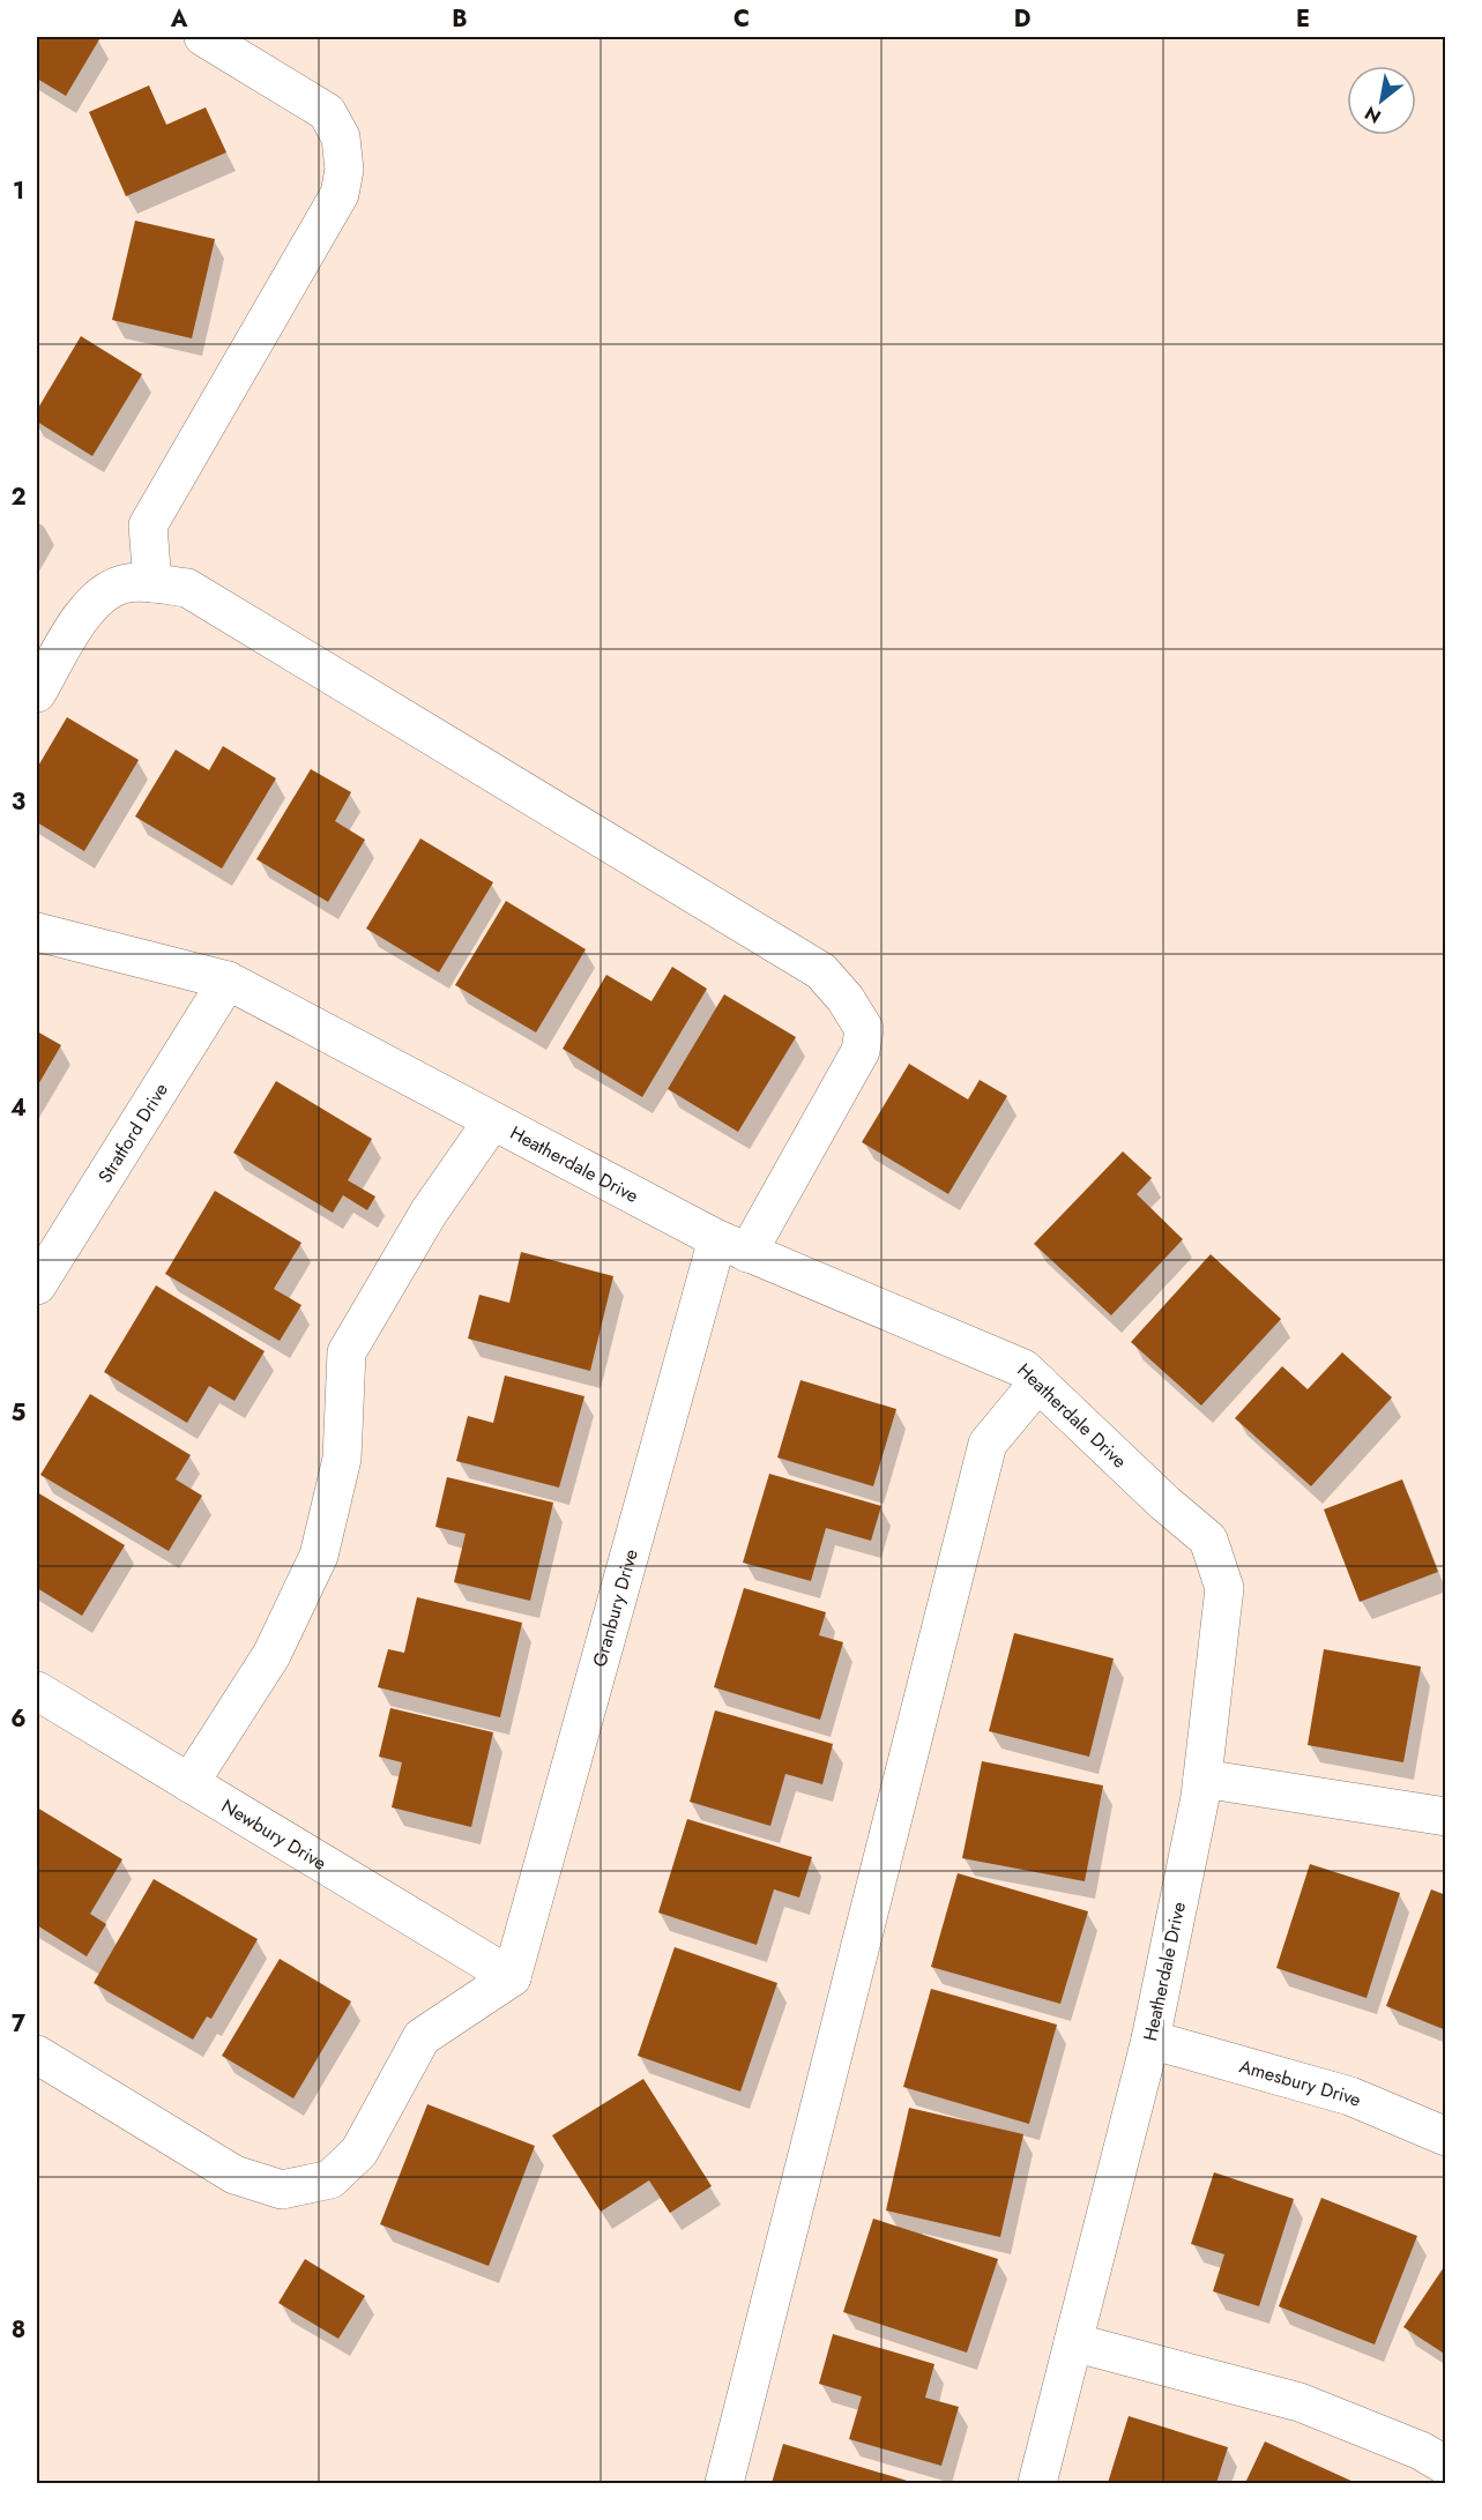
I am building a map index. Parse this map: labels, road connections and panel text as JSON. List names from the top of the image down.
{
  "streets": {
    "street": [
      "Stratford Drive",
      "Heatherdale Drive",
      "Granbury Drive",
      "Newbury Drive",
      "Amesbury Drive"
    ]
  },
  "crossings": [
    ["Stratford Drive", "Heatherdale Drive"],
    ["Heatherdale Drive", "Granbury Drive"],
    ["Heatherdale Drive", "Amesbury Drive"],
    ["Granbury Drive", "Newbury Drive"]
  ],
  "north": "bottom left",
  "grid": {
    "columns": [
      "A",
      "B",
      "C",
      "D",
      "E"
    ],
    "rows": [
      "1",
      "2",
      "3",
      "4",
      "5",
      "6",
      "7",
      "8"
    ]
  }
}
